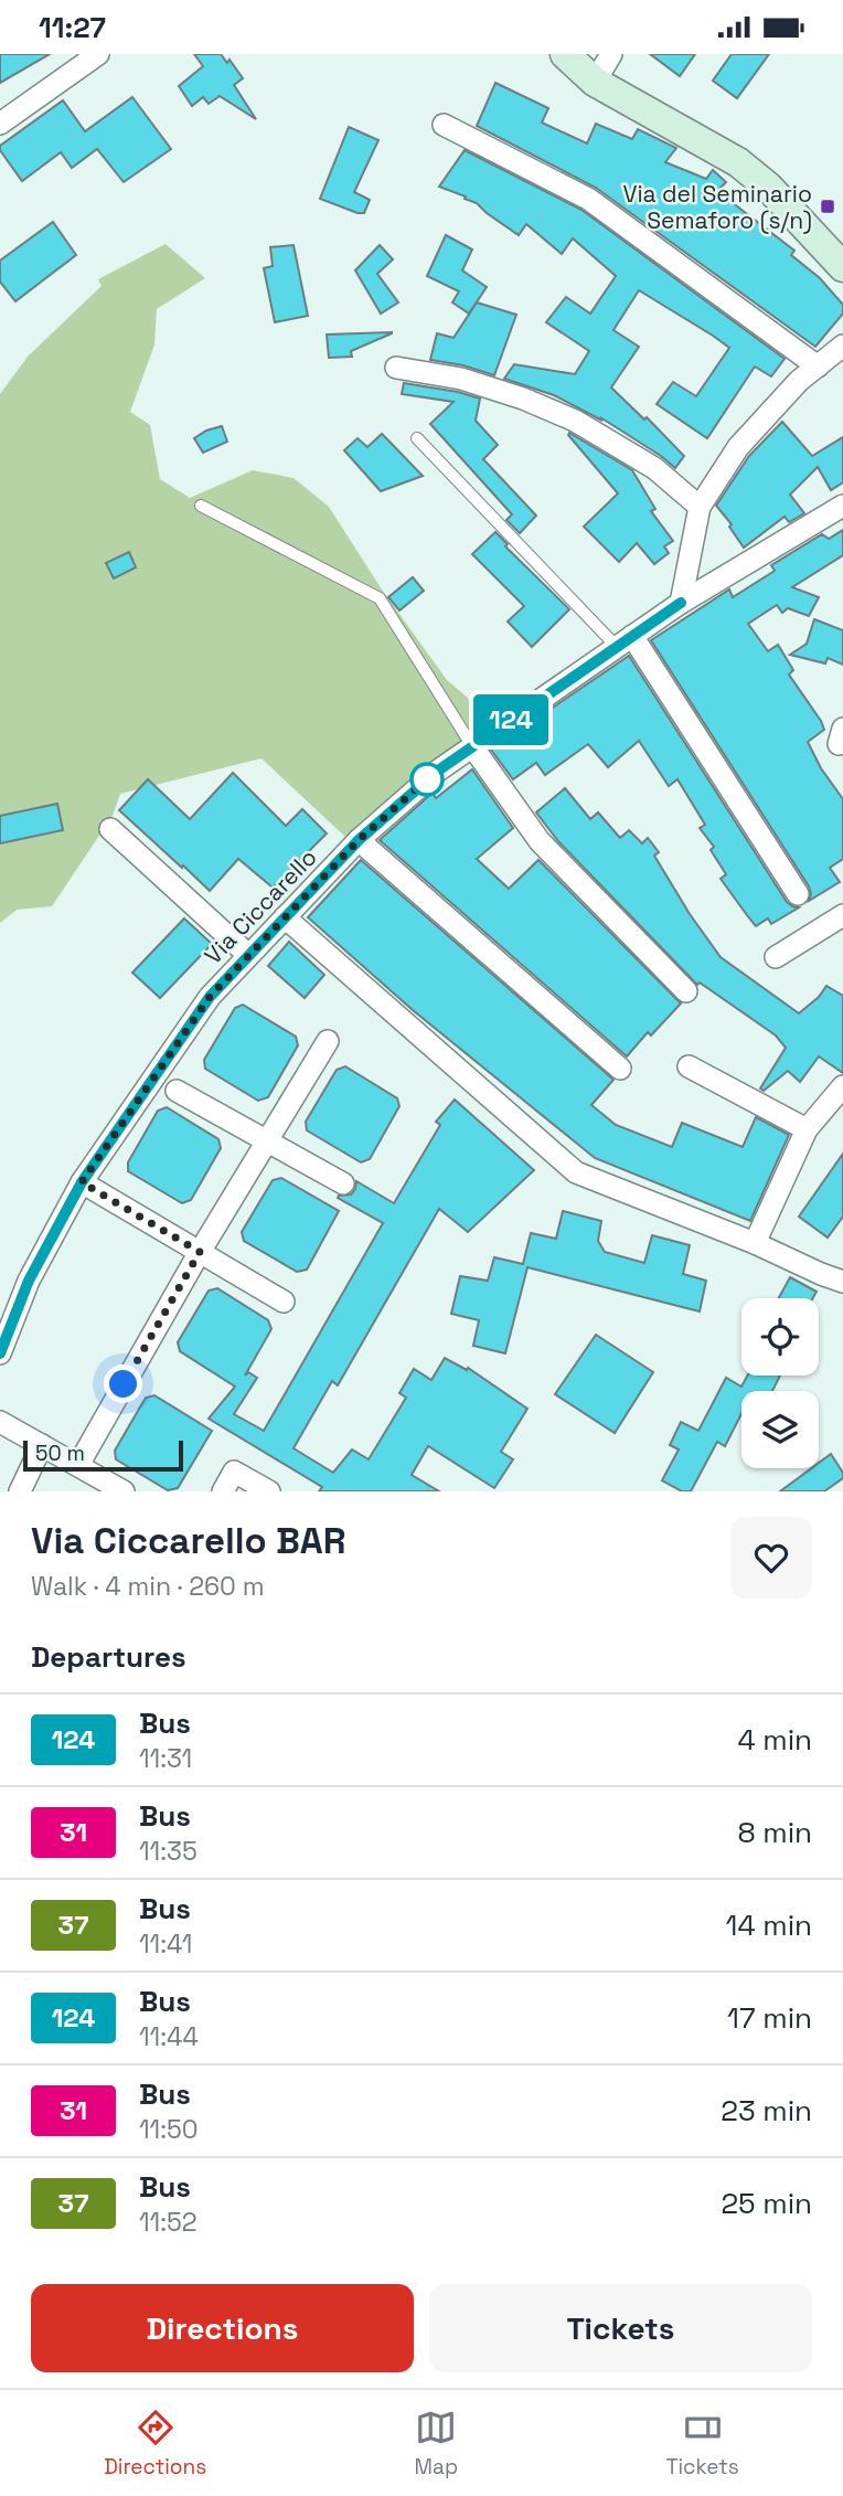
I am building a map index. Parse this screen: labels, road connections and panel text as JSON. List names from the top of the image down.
{
  "streets": {
    "street": ["Via Ciccarello"]
  },
  "places": {
    "transit": ["Via del Seminario Semaforo (s/n)"]
  },
  "lines": ["bus line 124"],
  "scale_bar": "50 m",
  "page": {
    "status": "11:27",
    "on_map": "124",
    "scale": "50 m",
    "heading": [
      ["Via Ciccarello BAR", "Walk · 4 min · 260 m"],
      "Departures"
    ],
    "list": [
      {
        "mark": "124",
        "name": "Bus",
        "note": "11:31",
        "value": "4 min"
      },
      {
        "mark": "31",
        "name": "Bus",
        "note": "11:35",
        "value": "8 min"
      },
      {
        "mark": "37",
        "name": "Bus",
        "note": "11:41",
        "value": "14 min"
      },
      {
        "mark": "124",
        "name": "Bus",
        "note": "11:44",
        "value": "17 min"
      },
      {
        "mark": "31",
        "name": "Bus",
        "note": "11:50",
        "value": "23 min"
      },
      {
        "mark": "37",
        "name": "Bus",
        "note": "11:52",
        "value": "25 min"
      }
    ],
    "buttons": ["Directions", "Tickets"],
    "tabs": ["Directions", "Map", "Tickets"]
  }
}
